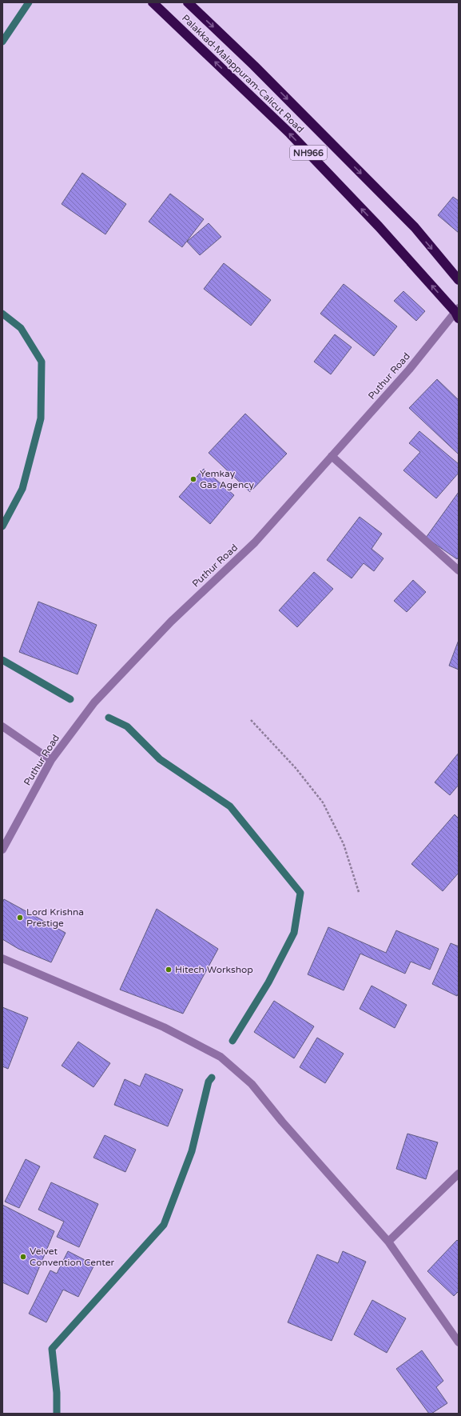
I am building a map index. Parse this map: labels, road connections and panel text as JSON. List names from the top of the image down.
{
  "streets": {
    "highway": ["Palakkad-Malappuram-Calicut Road", "NH966"],
    "street": ["Puthur Road"]
  },
  "crossings": [
    ["Palakkad-Malappuram-Calicut Road", "Puthur Road"]
  ],
  "places": [
    "Yemkay Gas Agency",
    "Lord Krishna Prestige",
    "Hitech Workshop",
    "Velvet Convention Center"
  ]
}
